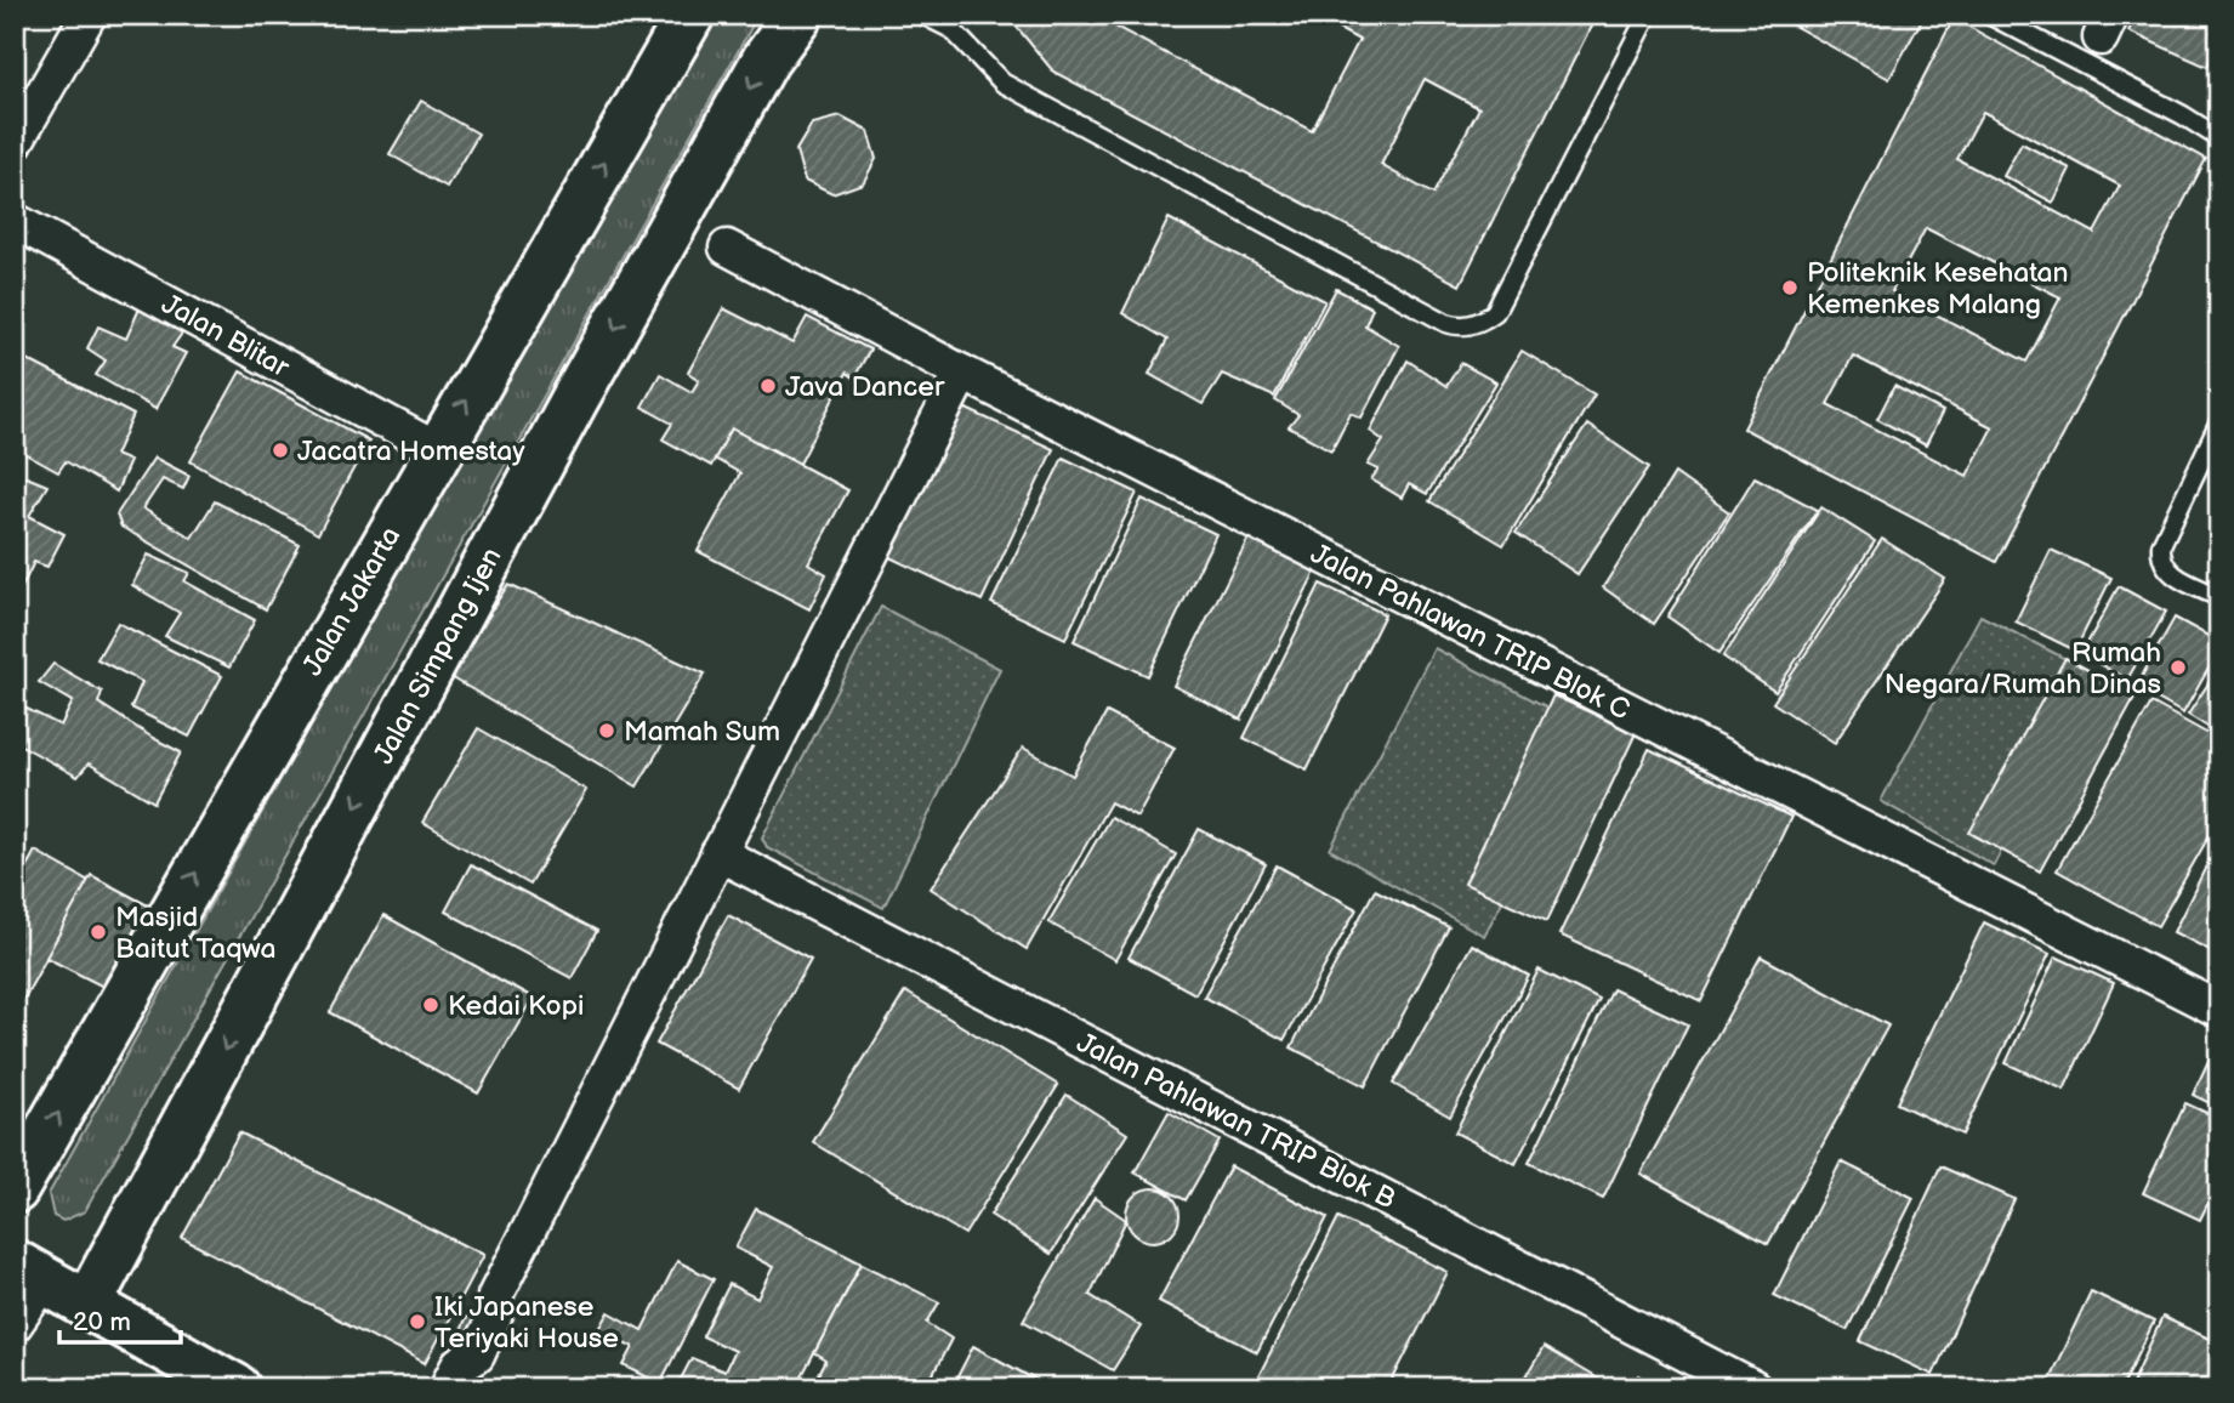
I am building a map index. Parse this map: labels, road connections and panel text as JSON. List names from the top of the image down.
{
  "streets": {
    "main road": ["Jalan Jakarta", "Jalan Simpang Ijen"],
    "street": ["Jalan Blitar", "Jalan Pahlawan TRIP Blok C", "Jalan Pahlawan TRIP Blok B"]
  },
  "crossings": [
    ["Jalan Blitar", "Jalan Jakarta"]
  ],
  "one_way": ["Jalan Jakarta", "Jalan Simpang Ijen"],
  "places": [
    "Politeknik Kesehatan Kemenkes Malang",
    "Java Dancer",
    "Jacatra Homestay",
    "Rumah Negara/Rumah Dinas",
    "Mamah Sum",
    "Masjid Baitut Taqwa",
    "Kedai Kopi",
    "Iki Japanese Teriyaki House"
  ],
  "scale_bar": "20 m"
}
